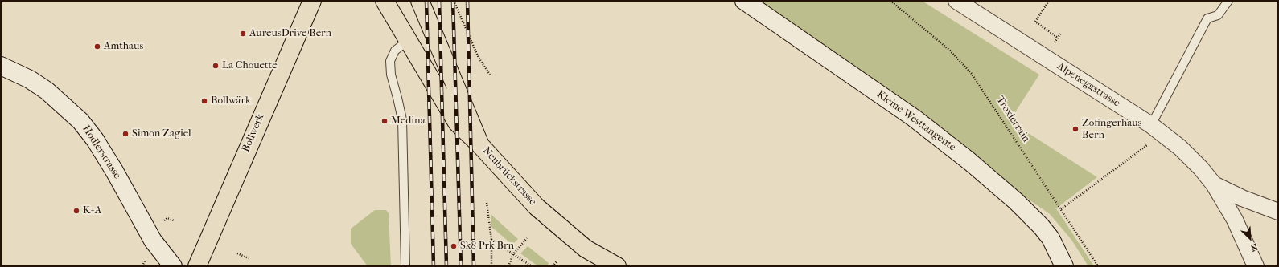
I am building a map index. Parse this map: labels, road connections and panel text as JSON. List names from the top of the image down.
{
  "streets": {
    "main road": [
      "Kleine Westtangente",
      "Bollwerk",
      "Hodlerstrasse",
      "Neubrückstrasse"
    ],
    "street": ["Alpeneggstrasse"],
    "path": ["Troxlerrain"]
  },
  "places": [
    "AureusDrive Bern",
    "Amthaus",
    "La Chouette",
    "Bollwärk",
    "Medina",
    "Zofingerhaus Bern",
    "Simon Zagiel",
    "K+A",
    "Sk8 Prk Brn"
  ],
  "north": "bottom right"
}
